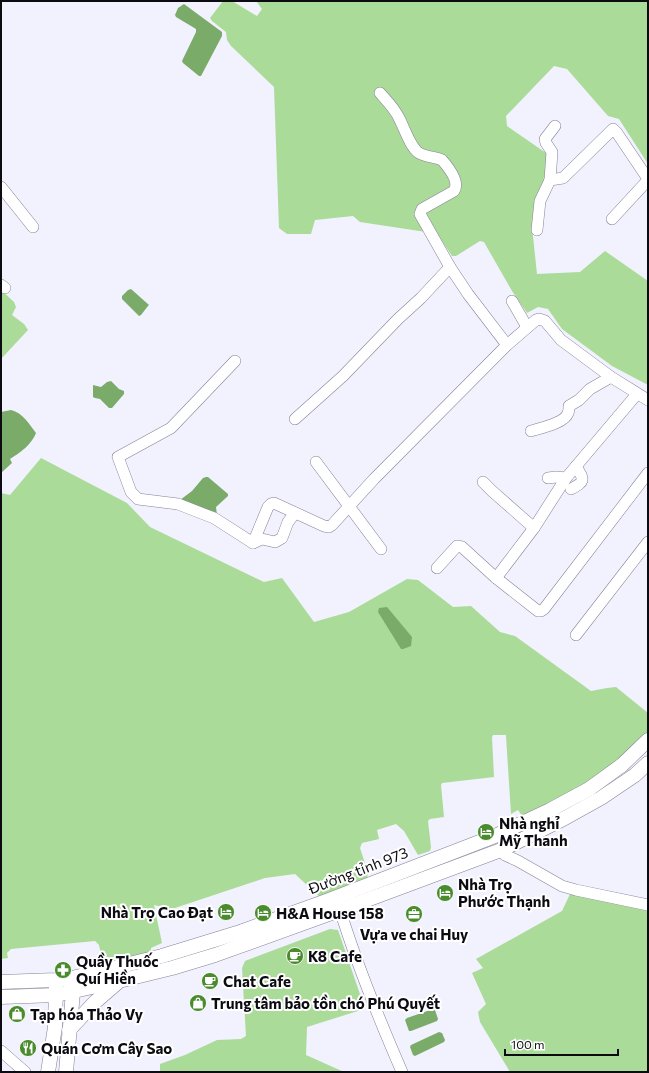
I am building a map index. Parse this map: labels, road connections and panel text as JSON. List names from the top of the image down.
{
  "streets": {
    "main road": ["Đường tỉnh 973"]
  },
  "places": {
    "hotel": [
      "Nhà nghỉ Mỹ Thanh",
      "Nhà Trọ Phước Thạnh",
      "Nhà Trọ Cao Đạt",
      "H&A House 158"
    ],
    "office": ["Vựa ve chai Huy"],
    "cafe": ["K8 Cafe", "Chat Cafe"],
    "pharmacy": ["Quầy Thuốc Quí Hiền"],
    "shop": ["Trung tâm bảo tồn chó Phú Quyết", "Tạp hóa Thảo Vy"],
    "restaurant": ["Quán Cơm Cây Sao"]
  },
  "scale_bar": "100 m"
}
